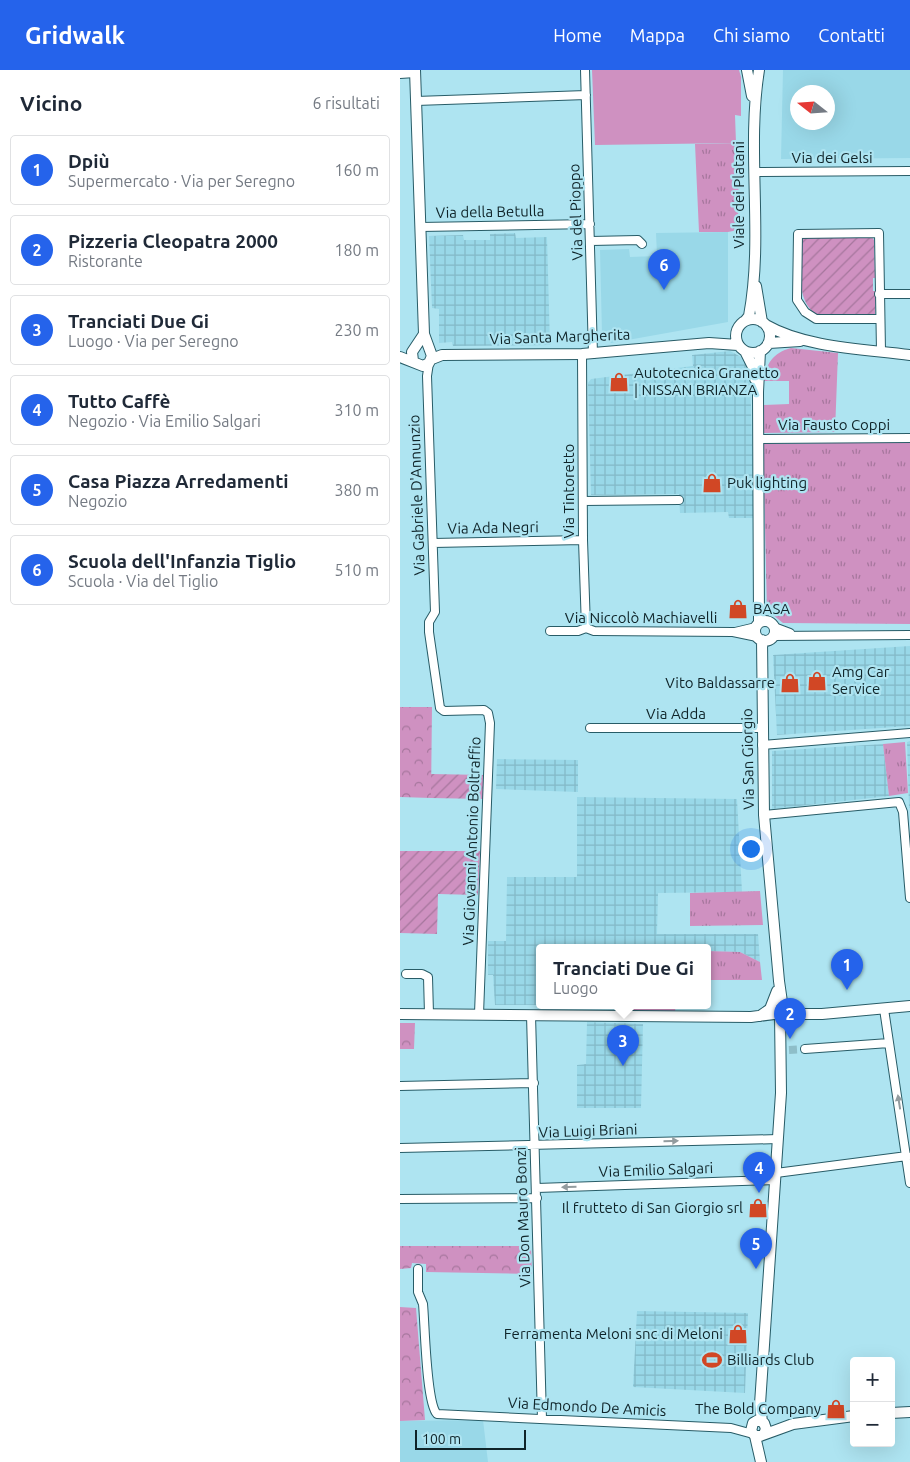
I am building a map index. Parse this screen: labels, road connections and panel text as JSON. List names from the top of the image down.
{
  "streets": {
    "street": [
      "Via dei Gelsi",
      "Viale dei Platani",
      "Via della Betulla",
      "Via del Pioppo",
      "Via Santa Margherita",
      "Via Fausto Coppi",
      "Via Tintoretto",
      "Via Gabriele D'Annunzio",
      "Via Ada Negri",
      "Via Niccolò Machiavelli",
      "Via Adda",
      "Via San Giorgio",
      "Via Giovanni Antonio Boltraffio",
      "Via Luigi Briani",
      "Via Emilio Salgari",
      "Via Don Mauro Bonzi",
      "Via Edmondo De Amicis"
    ]
  },
  "crossings": [
    ["Via dei Gelsi", "Viale dei Platani"],
    ["Viale dei Platani", "Via Santa Margherita"],
    ["Viale dei Platani", "Via San Giorgio"],
    ["Via della Betulla", "Via del Pioppo"],
    ["Via del Pioppo", "Via Santa Margherita"],
    ["Via Santa Margherita", "Via Tintoretto"],
    ["Via Santa Margherita", "Via Gabriele D'Annunzio"],
    ["Via Santa Margherita", "Via San Giorgio"],
    ["Via Fausto Coppi", "Via San Giorgio"],
    ["Via Tintoretto", "Via Ada Negri"],
    ["Via Tintoretto", "Via Niccolò Machiavelli"],
    ["Via Gabriele D'Annunzio", "Via Ada Negri"],
    ["Via Gabriele D'Annunzio", "Via Giovanni Antonio Boltraffio"],
    ["Via Niccolò Machiavelli", "Via San Giorgio"],
    ["Via Adda", "Via San Giorgio"],
    ["Via San Giorgio", "Via Luigi Briani"],
    ["Via San Giorgio", "Via Emilio Salgari"],
    ["Via San Giorgio", "Via Edmondo De Amicis"],
    ["Via Luigi Briani", "Via Don Mauro Bonzi"],
    ["Via Emilio Salgari", "Via Don Mauro Bonzi"],
    ["Via Don Mauro Bonzi", "Via Edmondo De Amicis"]
  ],
  "one_way": ["Via Luigi Briani", "Via Emilio Salgari"],
  "places": {
    "shop": [
      "Autotecnica Granetto | NISSAN BRIANZA",
      "Puk lighting",
      "BASA",
      "Amg Car Service",
      "Vito Baldassarre",
      "Il frutteto di San Giorgio srl",
      "Ferramenta Meloni snc di Meloni",
      "The Bold Company"
    ],
    "sports": ["Billiards Club"]
  },
  "scale_bar": "100 m",
  "north": "left",
  "page": {
    "header": "Gridwalk",
    "nav": [
      "Home",
      "Mappa",
      "Chi siamo",
      "Contatti"
    ],
    "heading": ["Vicino", "6 risultati"],
    "list": [
      {
        "mark": "1",
        "name": "Dpiù",
        "note": "Supermercato · Via per Seregno",
        "value": "160 m"
      },
      {
        "mark": "2",
        "name": "Pizzeria Cleopatra 2000",
        "note": "Ristorante",
        "value": "180 m"
      },
      {
        "mark": "3",
        "name": "Tranciati Due Gi",
        "note": "Luogo · Via per Seregno",
        "value": "230 m"
      },
      {
        "mark": "4",
        "name": "Tutto Caffè",
        "note": "Negozio · Via Emilio Salgari",
        "value": "310 m"
      },
      {
        "mark": "5",
        "name": "Casa Piazza Arredamenti",
        "note": "Negozio",
        "value": "380 m"
      },
      {
        "mark": "6",
        "name": "Scuola dell'Infanzia Tiglio",
        "note": "Scuola · Via del Tiglio",
        "value": "510 m"
      }
    ],
    "pins": [
      "6",
      "1",
      "2",
      "3",
      "4",
      "5"
    ],
    "popup": ["Tranciati Due Gi", "Luogo"],
    "map_buttons": ["+", "−"],
    "scale": "100 m"
  }
}
